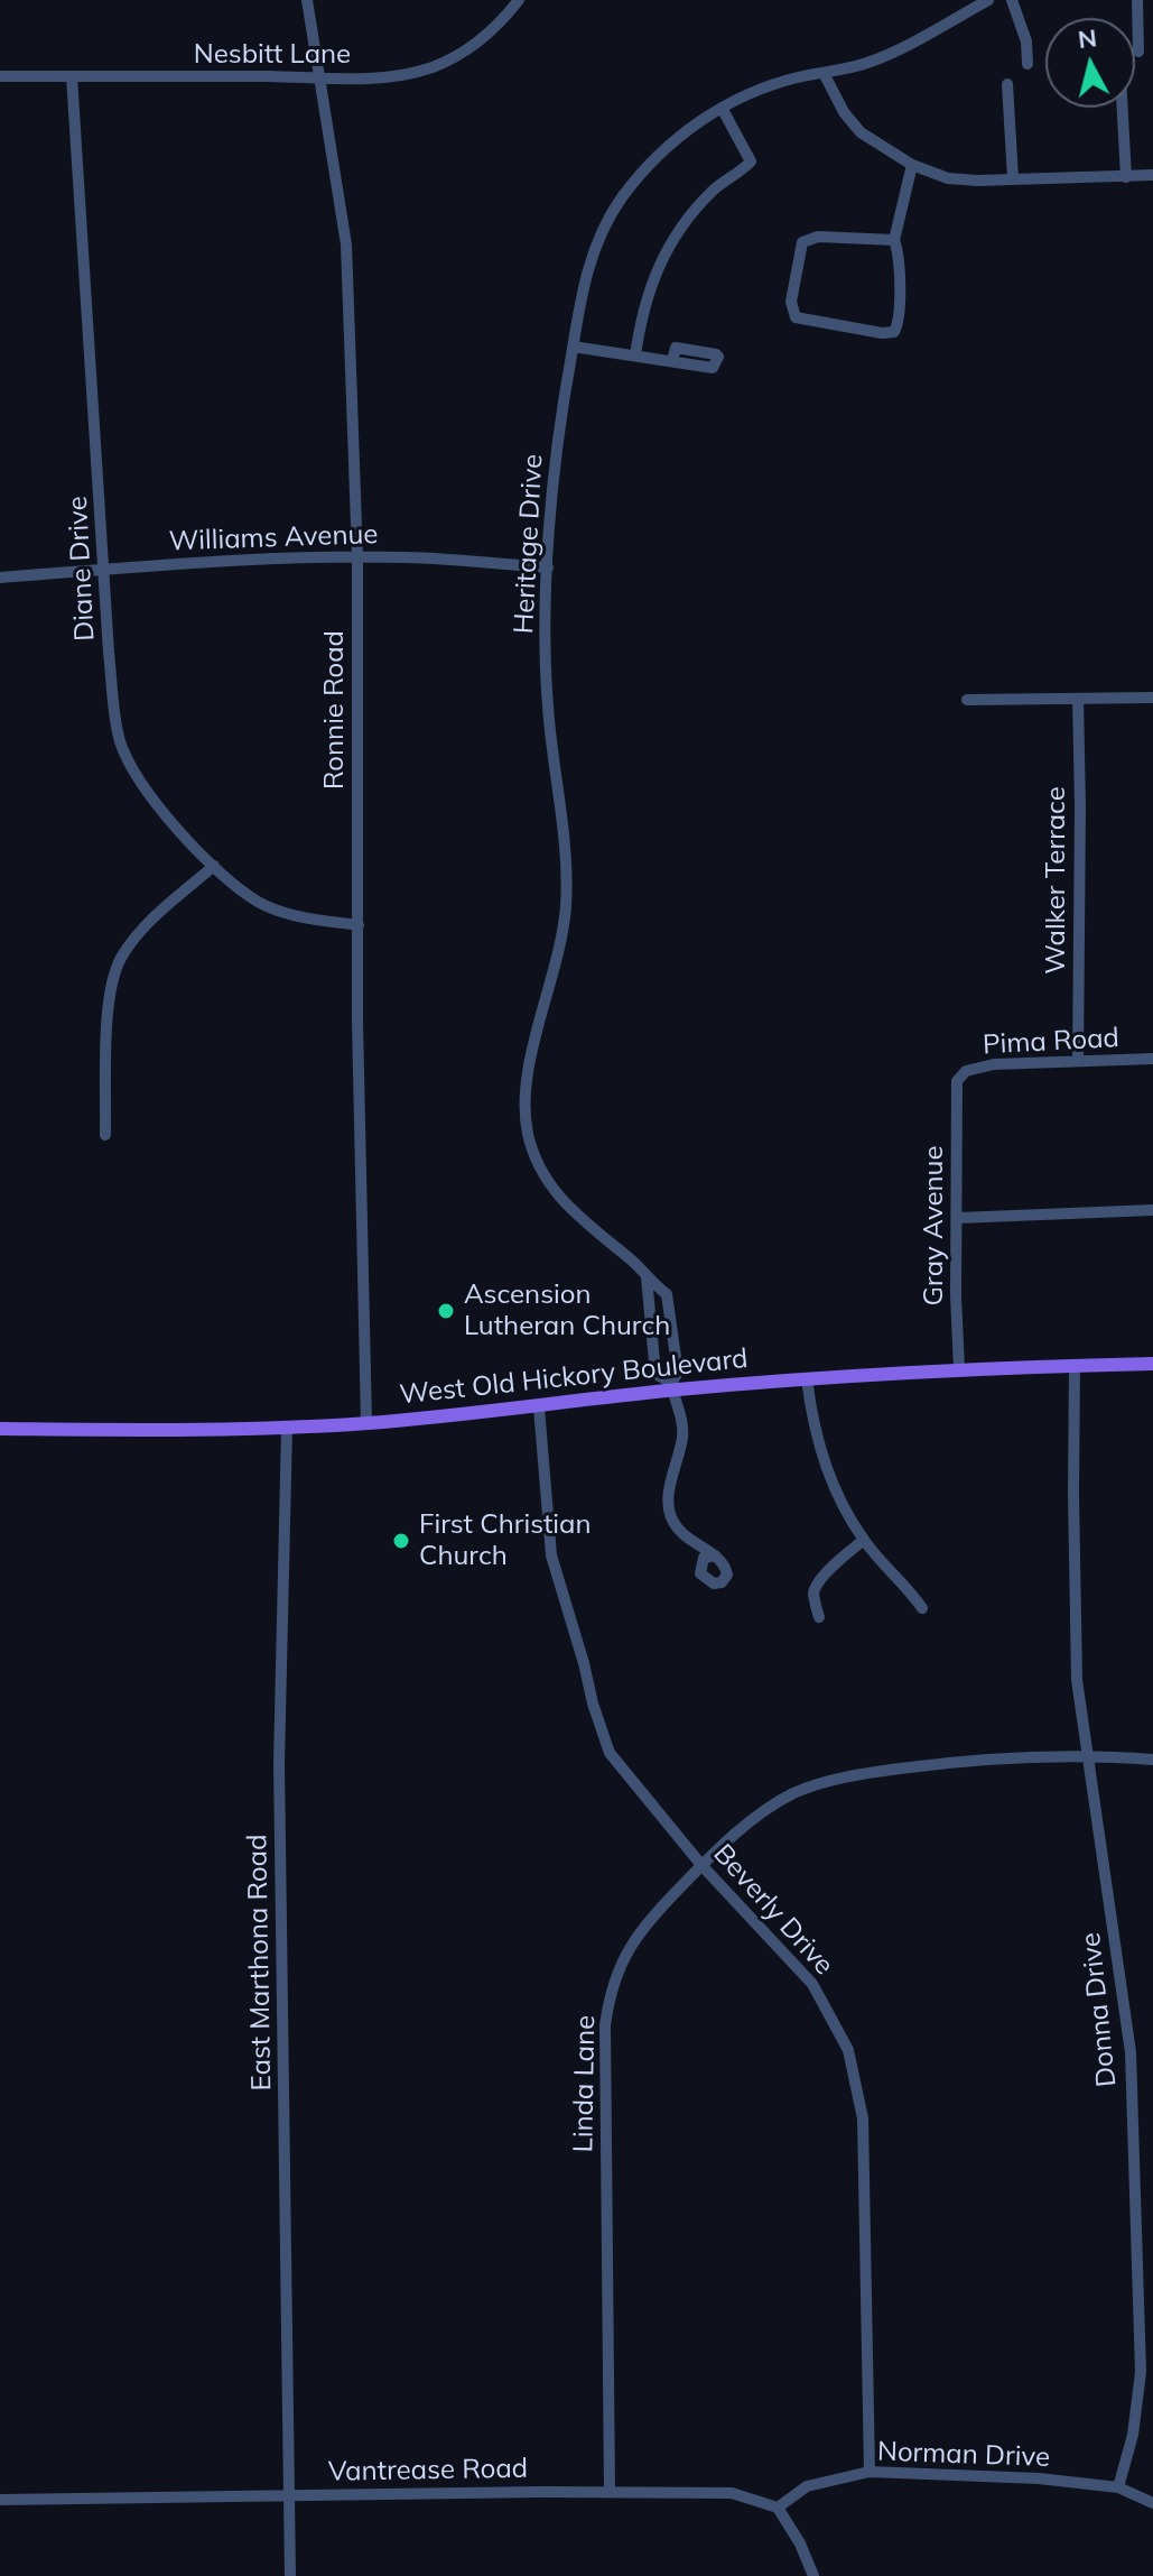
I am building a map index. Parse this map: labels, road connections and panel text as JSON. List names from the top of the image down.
{
  "streets": {
    "main road": ["West Old Hickory Boulevard"],
    "street": [
      "Nesbitt Lane",
      "Williams Avenue",
      "Heritage Drive",
      "Diane Drive",
      "Ronnie Road",
      "Walker Terrace",
      "Pima Road",
      "Gray Avenue",
      "Beverly Drive",
      "East Marthona Road",
      "Donna Drive",
      "Linda Lane",
      "Norman Drive",
      "Vantrease Road"
    ]
  },
  "crossings": [
    ["Nesbitt Lane", "Diane Drive"],
    ["Nesbitt Lane", "Ronnie Road"],
    ["Williams Avenue", "Heritage Drive"],
    ["Williams Avenue", "Diane Drive"],
    ["Williams Avenue", "Ronnie Road"],
    ["Heritage Drive", "West Old Hickory Boulevard"],
    ["Diane Drive", "Ronnie Road"],
    ["Ronnie Road", "West Old Hickory Boulevard"],
    ["Walker Terrace", "Pima Road"],
    ["Pima Road", "Gray Avenue"],
    ["Gray Avenue", "West Old Hickory Boulevard"],
    ["West Old Hickory Boulevard", "Beverly Drive"],
    ["West Old Hickory Boulevard", "East Marthona Road"],
    ["West Old Hickory Boulevard", "Donna Drive"],
    ["Beverly Drive", "Linda Lane"],
    ["Beverly Drive", "Norman Drive"],
    ["East Marthona Road", "Vantrease Road"],
    ["Donna Drive", "Linda Lane"],
    ["Donna Drive", "Norman Drive"],
    ["Linda Lane", "Vantrease Road"],
    ["Norman Drive", "Vantrease Road"]
  ],
  "places": ["Ascension Lutheran Church", "First Christian Church"],
  "north": "top"
}
